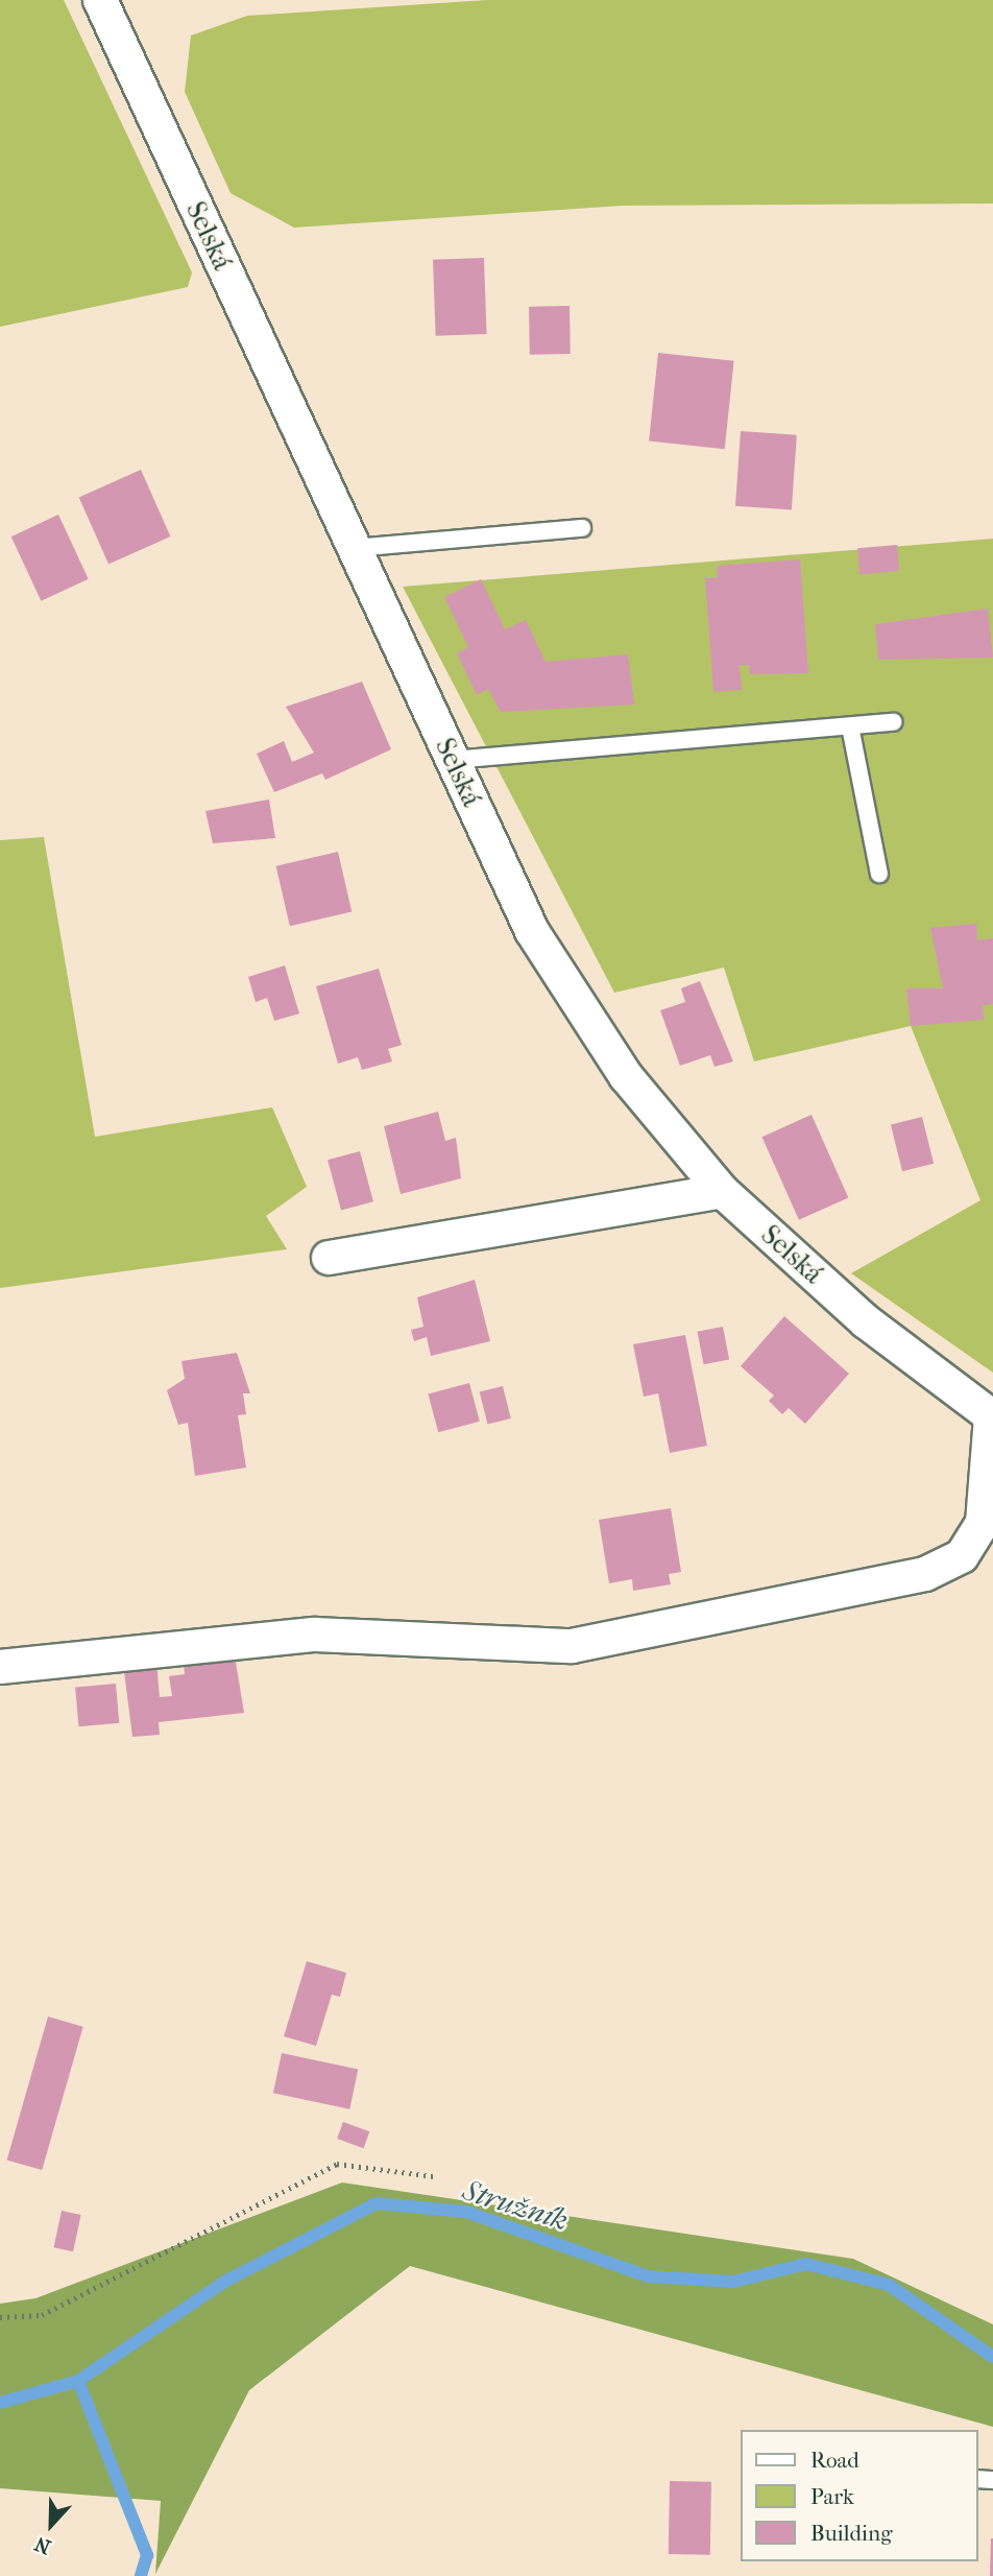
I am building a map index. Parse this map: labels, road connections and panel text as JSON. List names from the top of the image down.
{
  "streets": {
    "street": ["Selská"]
  },
  "water": ["Stružník"],
  "legend": ["Road", "Park", "Building"],
  "north": "bottom"
}
